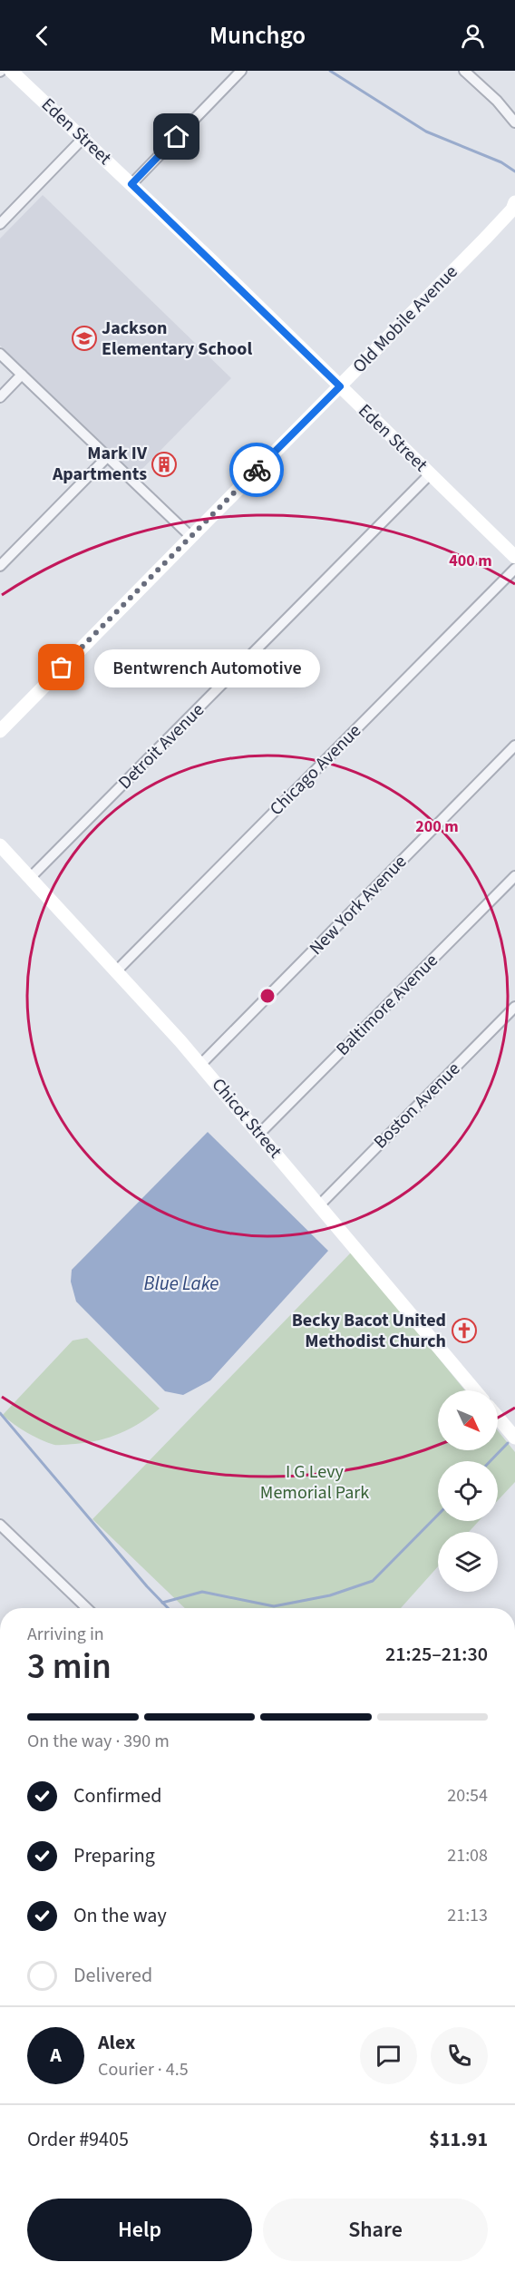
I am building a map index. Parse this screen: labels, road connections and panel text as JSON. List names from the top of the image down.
{
  "streets": {
    "main road": ["Eden Street", "Old Mobile Avenue", "Chicot Street"],
    "street": [
      "Detroit Avenue",
      "Chicago Avenue",
      "New York Avenue",
      "Baltimore Avenue",
      "Boston Avenue"
    ]
  },
  "crossings": [
    ["Eden Street", "Old Mobile Avenue"],
    ["Eden Street", "Detroit Avenue"],
    ["Detroit Avenue", "Chicot Street"],
    ["Chicago Avenue", "Chicot Street"],
    ["New York Avenue", "Chicot Street"],
    ["Baltimore Avenue", "Chicot Street"],
    ["Boston Avenue", "Chicot Street"]
  ],
  "water": ["Blue Lake"],
  "parks": ["I G Levy Memorial Park"],
  "places": {
    "school or university": ["Jackson Elementary School"],
    "building": ["Mark IV Apartments"],
    "other": ["Bentwrench Automotive"],
    "church": ["Becky Bacot United Methodist Church"]
  },
  "north": "bottom right",
  "page": {
    "header": "Munchgo",
    "bubble": "Bentwrench Automotive",
    "heading": ["3 min", "Arriving in", "21:25–21:30"],
    "panel": [
      "Alex",
      "Courier · 4.5",
      "Order #9405",
      "$11.91"
    ],
    "bar": "On the way · 390 m",
    "list": [
      ["Confirmed", "20:54"],
      ["Preparing", "21:08"],
      ["On the way", "21:13"],
      "Delivered"
    ],
    "round": "A",
    "buttons": ["Help", "Share"]
  },
  "rings": ["400 m", "200 m"]
}
